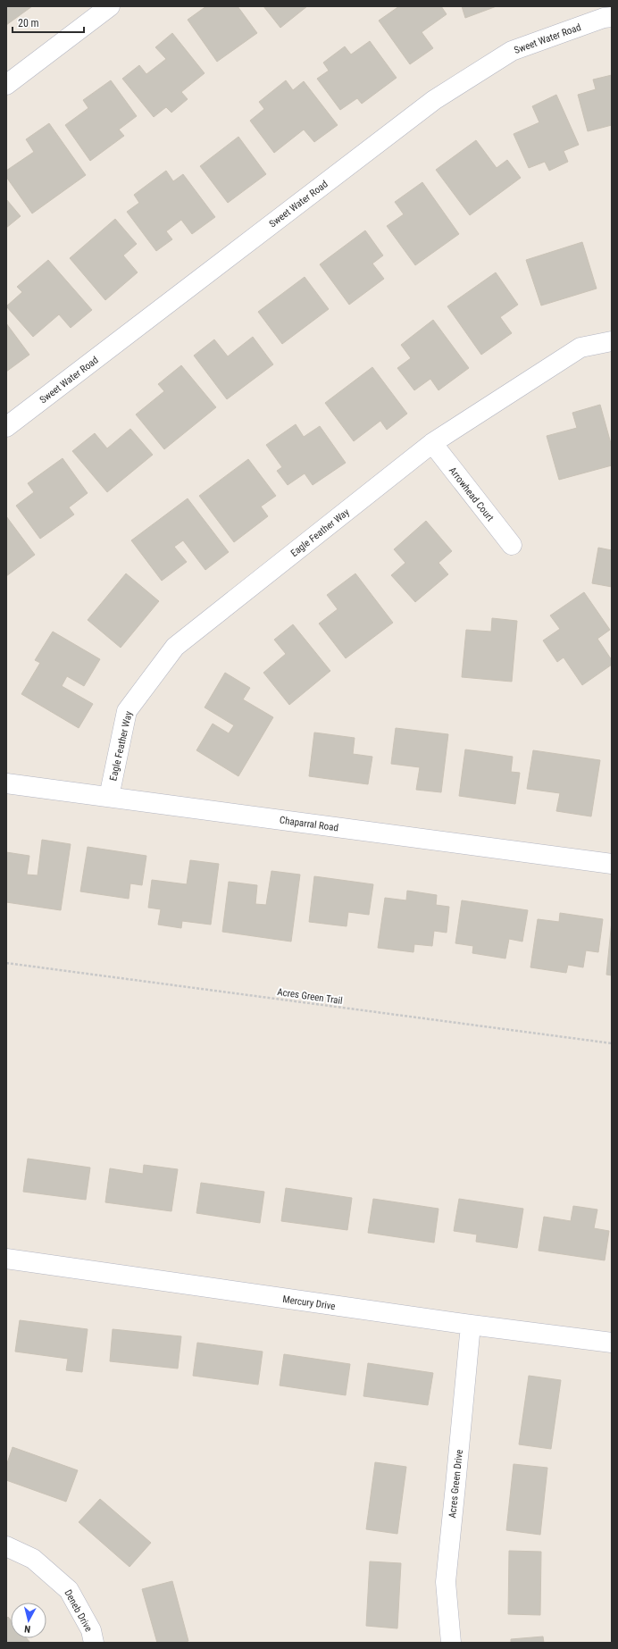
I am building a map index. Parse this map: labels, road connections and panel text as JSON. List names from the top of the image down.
{
  "streets": {
    "street": [
      "Sweet Water Road",
      "Arrowhead Court",
      "Eagle Feather Way",
      "Chaparral Road",
      "Mercury Drive",
      "Acres Green Drive",
      "Deneb Drive"
    ],
    "path": ["Acres Green Trail"]
  },
  "crossings": [
    ["Arrowhead Court", "Eagle Feather Way"],
    ["Eagle Feather Way", "Chaparral Road"],
    ["Mercury Drive", "Acres Green Drive"]
  ],
  "scale_bar": "20 m",
  "north": "bottom"
}
